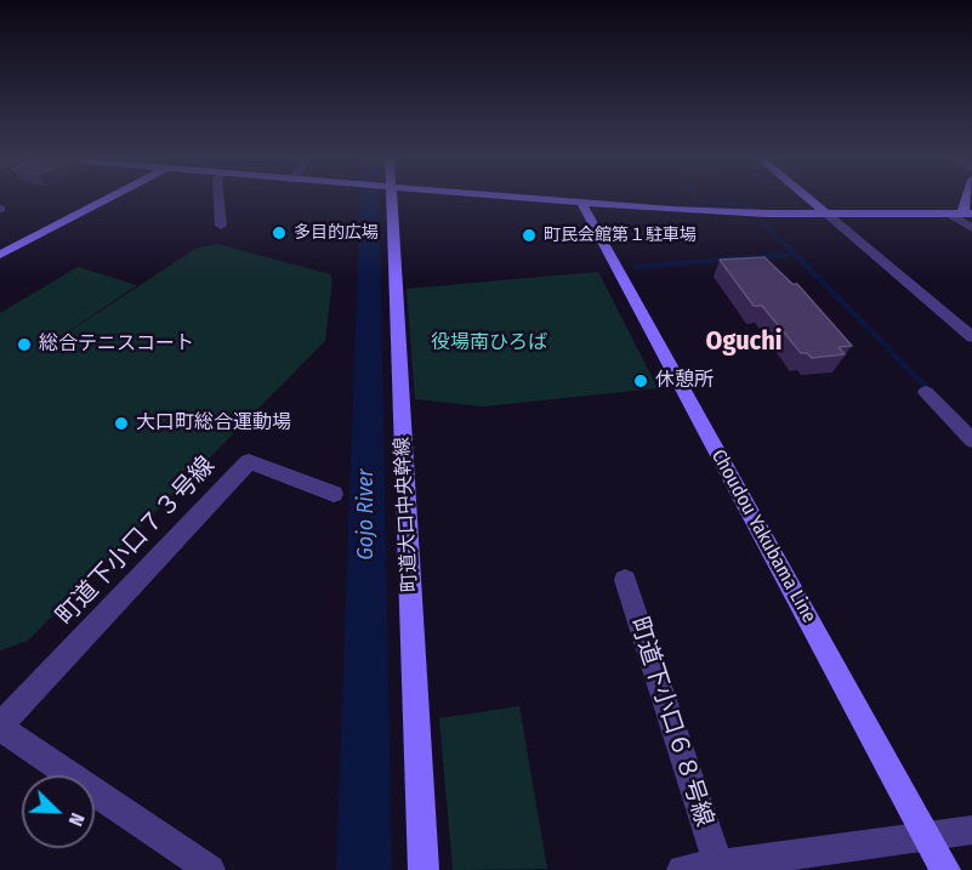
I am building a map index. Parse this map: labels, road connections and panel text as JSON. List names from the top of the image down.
{
  "streets": {
    "street": [
      "町道大口中央幹線",
      "Choudou Yakubama Line",
      "町道下小口７３号線",
      "町道下小口６８号線"
    ]
  },
  "districts": ["Oguchi"],
  "water": ["Gojo River"],
  "parks": ["役場南ひろば"],
  "places": [
    "多目的広場",
    "町民会館第１駐車場",
    "総合テニスコート",
    "休憩所",
    "大口町総合運動場"
  ],
  "north": "bottom right"
}
